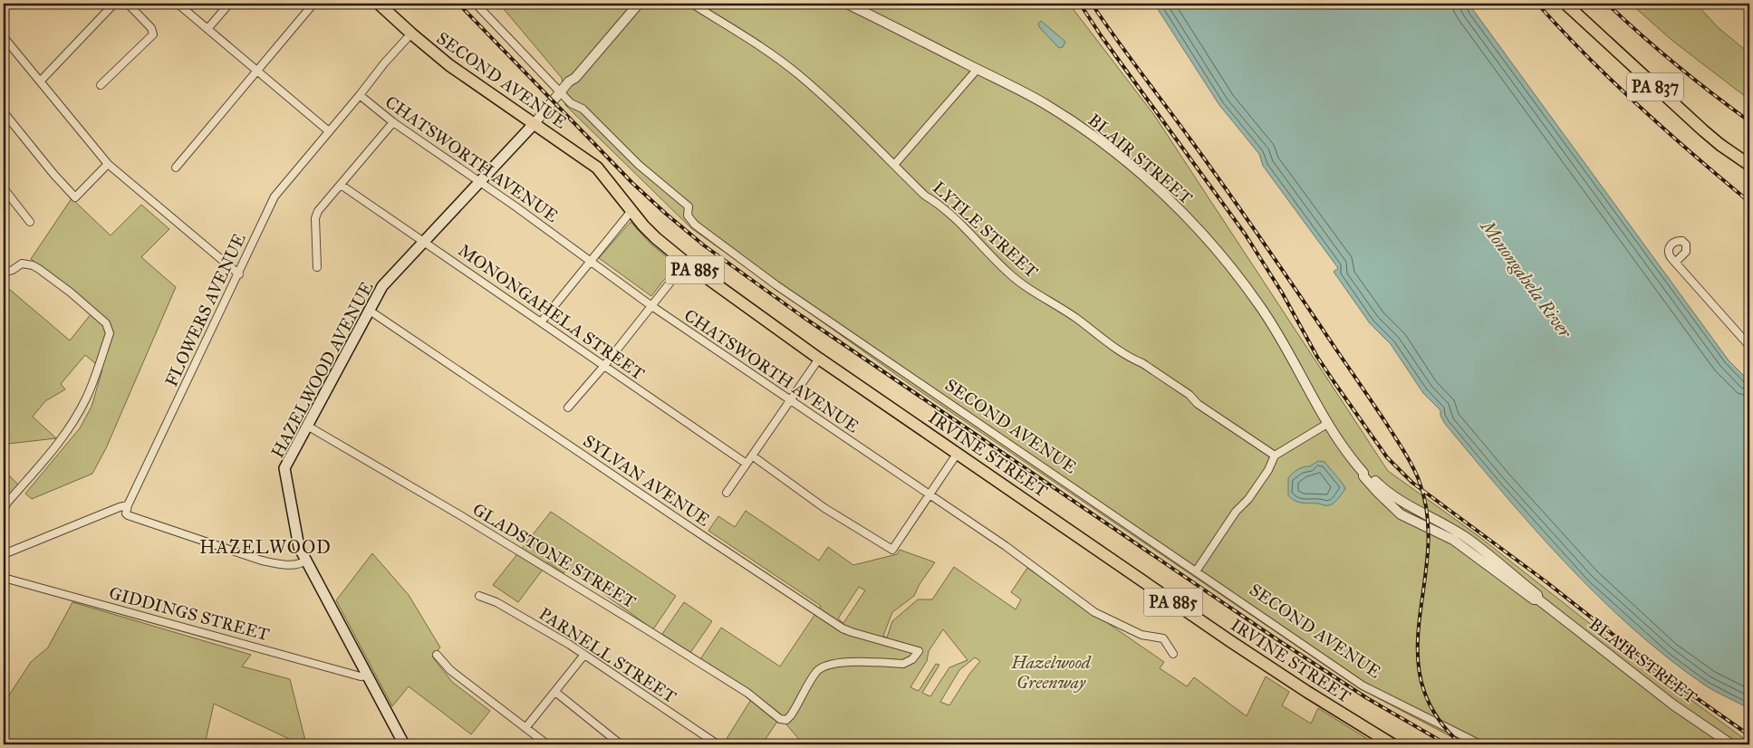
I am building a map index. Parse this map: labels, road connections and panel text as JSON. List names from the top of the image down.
{
  "streets": {
    "main road": [
      "SECOND AVENUE",
      "PA 837",
      "PA 885",
      "HAZELWOOD AVENUE",
      "IRVINE STREET"
    ],
    "street": [
      "CHATSWORTH AVENUE",
      "BLAIR STREET",
      "LYTLE STREET",
      "FLOWERS AVENUE",
      "MONONGAHELA STREET",
      "SYLVAN AVENUE",
      "GLADSTONE STREET",
      "GIDDINGS STREET",
      "PARNELL STREET"
    ]
  },
  "crossings": [
    ["SECOND AVENUE", "FLOWERS AVENUE"],
    ["SECOND AVENUE", "HAZELWOOD AVENUE"],
    ["SECOND AVENUE", "IRVINE STREET"],
    ["CHATSWORTH AVENUE", "FLOWERS AVENUE"],
    ["CHATSWORTH AVENUE", "HAZELWOOD AVENUE"],
    ["MONONGAHELA STREET", "HAZELWOOD AVENUE"],
    ["HAZELWOOD AVENUE", "SYLVAN AVENUE"],
    ["HAZELWOOD AVENUE", "GLADSTONE STREET"],
    ["HAZELWOOD AVENUE", "GIDDINGS STREET"],
    ["SYLVAN AVENUE", "GLADSTONE STREET"]
  ],
  "districts": ["HAZELWOOD"],
  "water": ["Monongahela River"],
  "parks": ["Hazelwood Greenway"]
}
